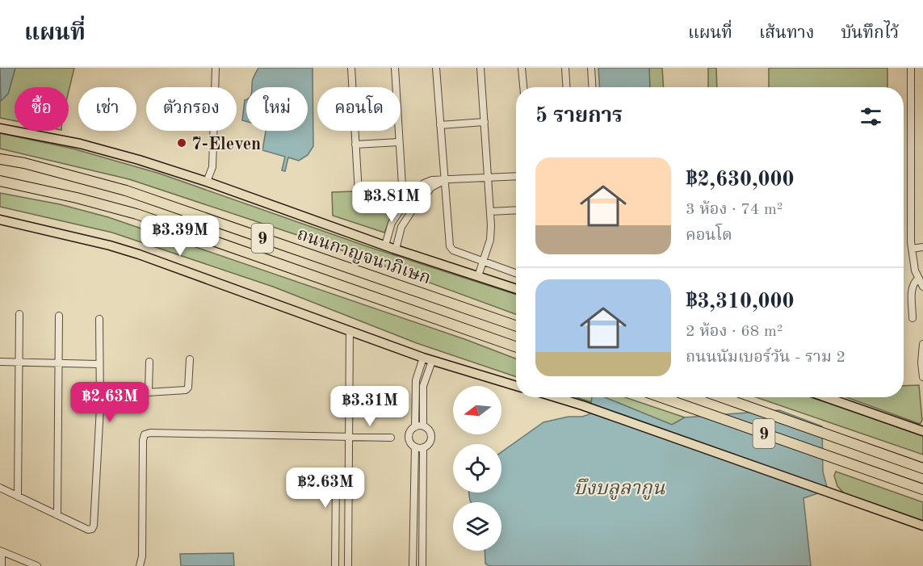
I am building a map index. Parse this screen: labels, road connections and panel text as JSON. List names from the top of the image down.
{
  "streets": {
    "highway": ["9", "ถนนกาญจนาภิเษก"]
  },
  "water": ["บึงบลูลากูน"],
  "places": ["7-Eleven"],
  "north": "left",
  "page": {
    "header": "แผนที่",
    "nav": ["แผนที่", "เส้นทาง", "บันทึกไว้"],
    "chip": [
      "ซื้อ",
      "เช่า",
      "ตัวกรอง",
      "ใหม่",
      "คอนโด"
    ],
    "heading": "5 รายการ",
    "list": [
      {
        "name": "฿2,630,000",
        "note": "3 ห้อง · 74 m² · คอนโด"
      },
      {
        "name": "฿3,310,000",
        "note": "2 ห้อง · 68 m² · ถนนนัมเบอร์วัน - ราม 2"
      }
    ],
    "price": [
      "฿3.81M",
      "฿3.39M",
      "฿2.63M",
      "฿3.31M",
      "฿2.63M"
    ]
  }
}
